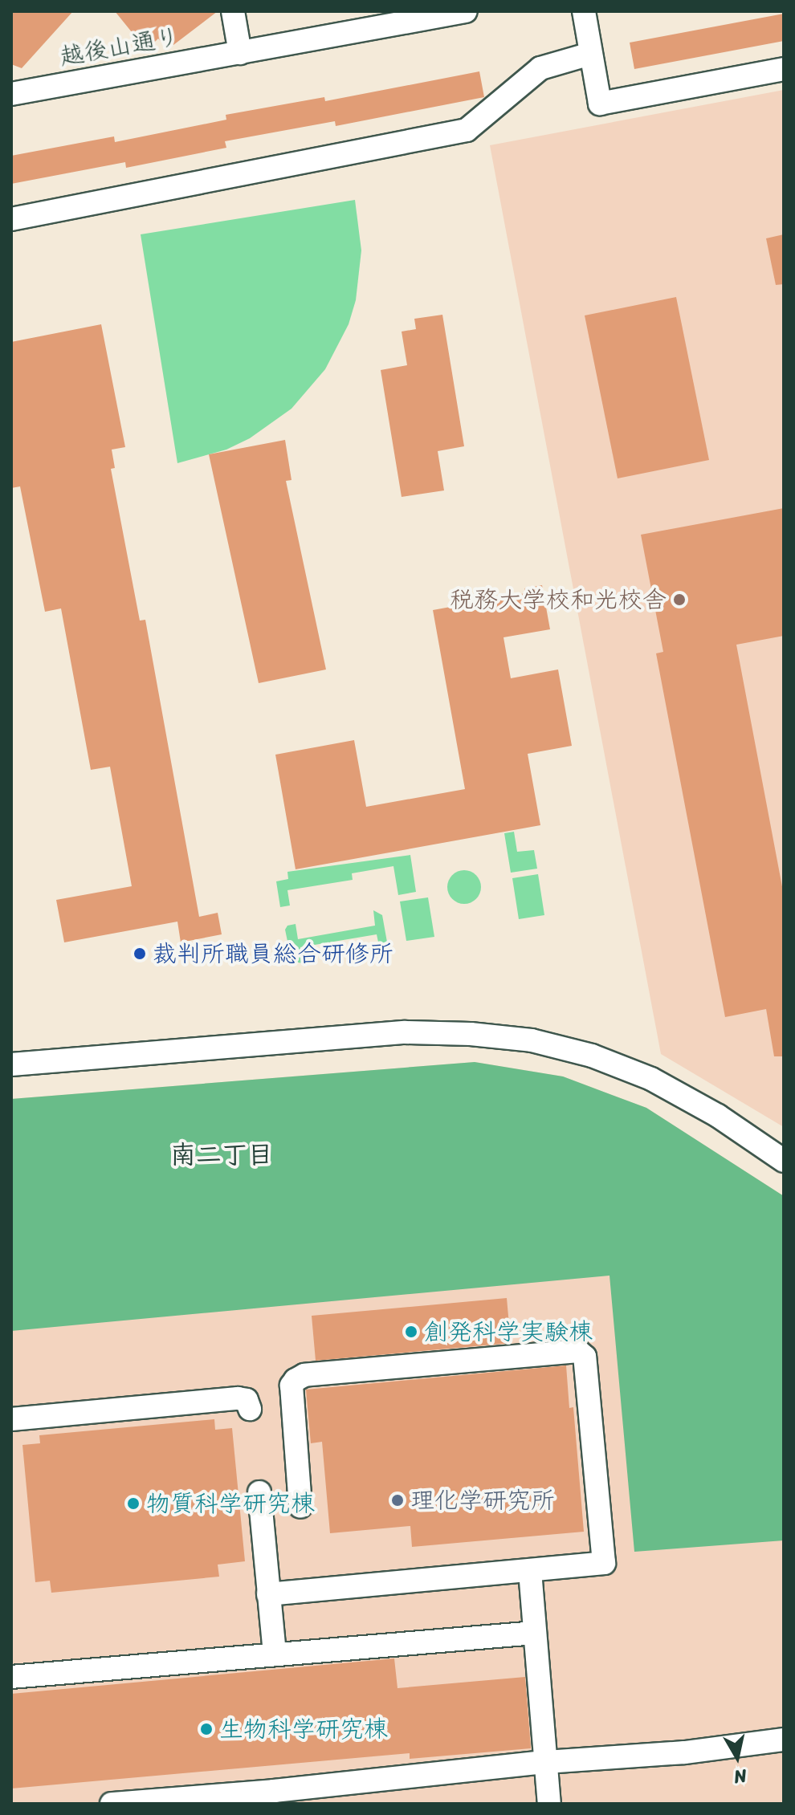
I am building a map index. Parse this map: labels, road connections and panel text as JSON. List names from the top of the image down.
{
  "streets": {
    "street": ["越後山通り"]
  },
  "districts": ["南二丁目"],
  "places": [
    "税務大学校和光校舎",
    "裁判所職員総合研修所",
    "創発科学実験棟",
    "理化学研究所",
    "物質科学研究棟",
    "生物科学研究棟"
  ],
  "north": "bottom"
}
